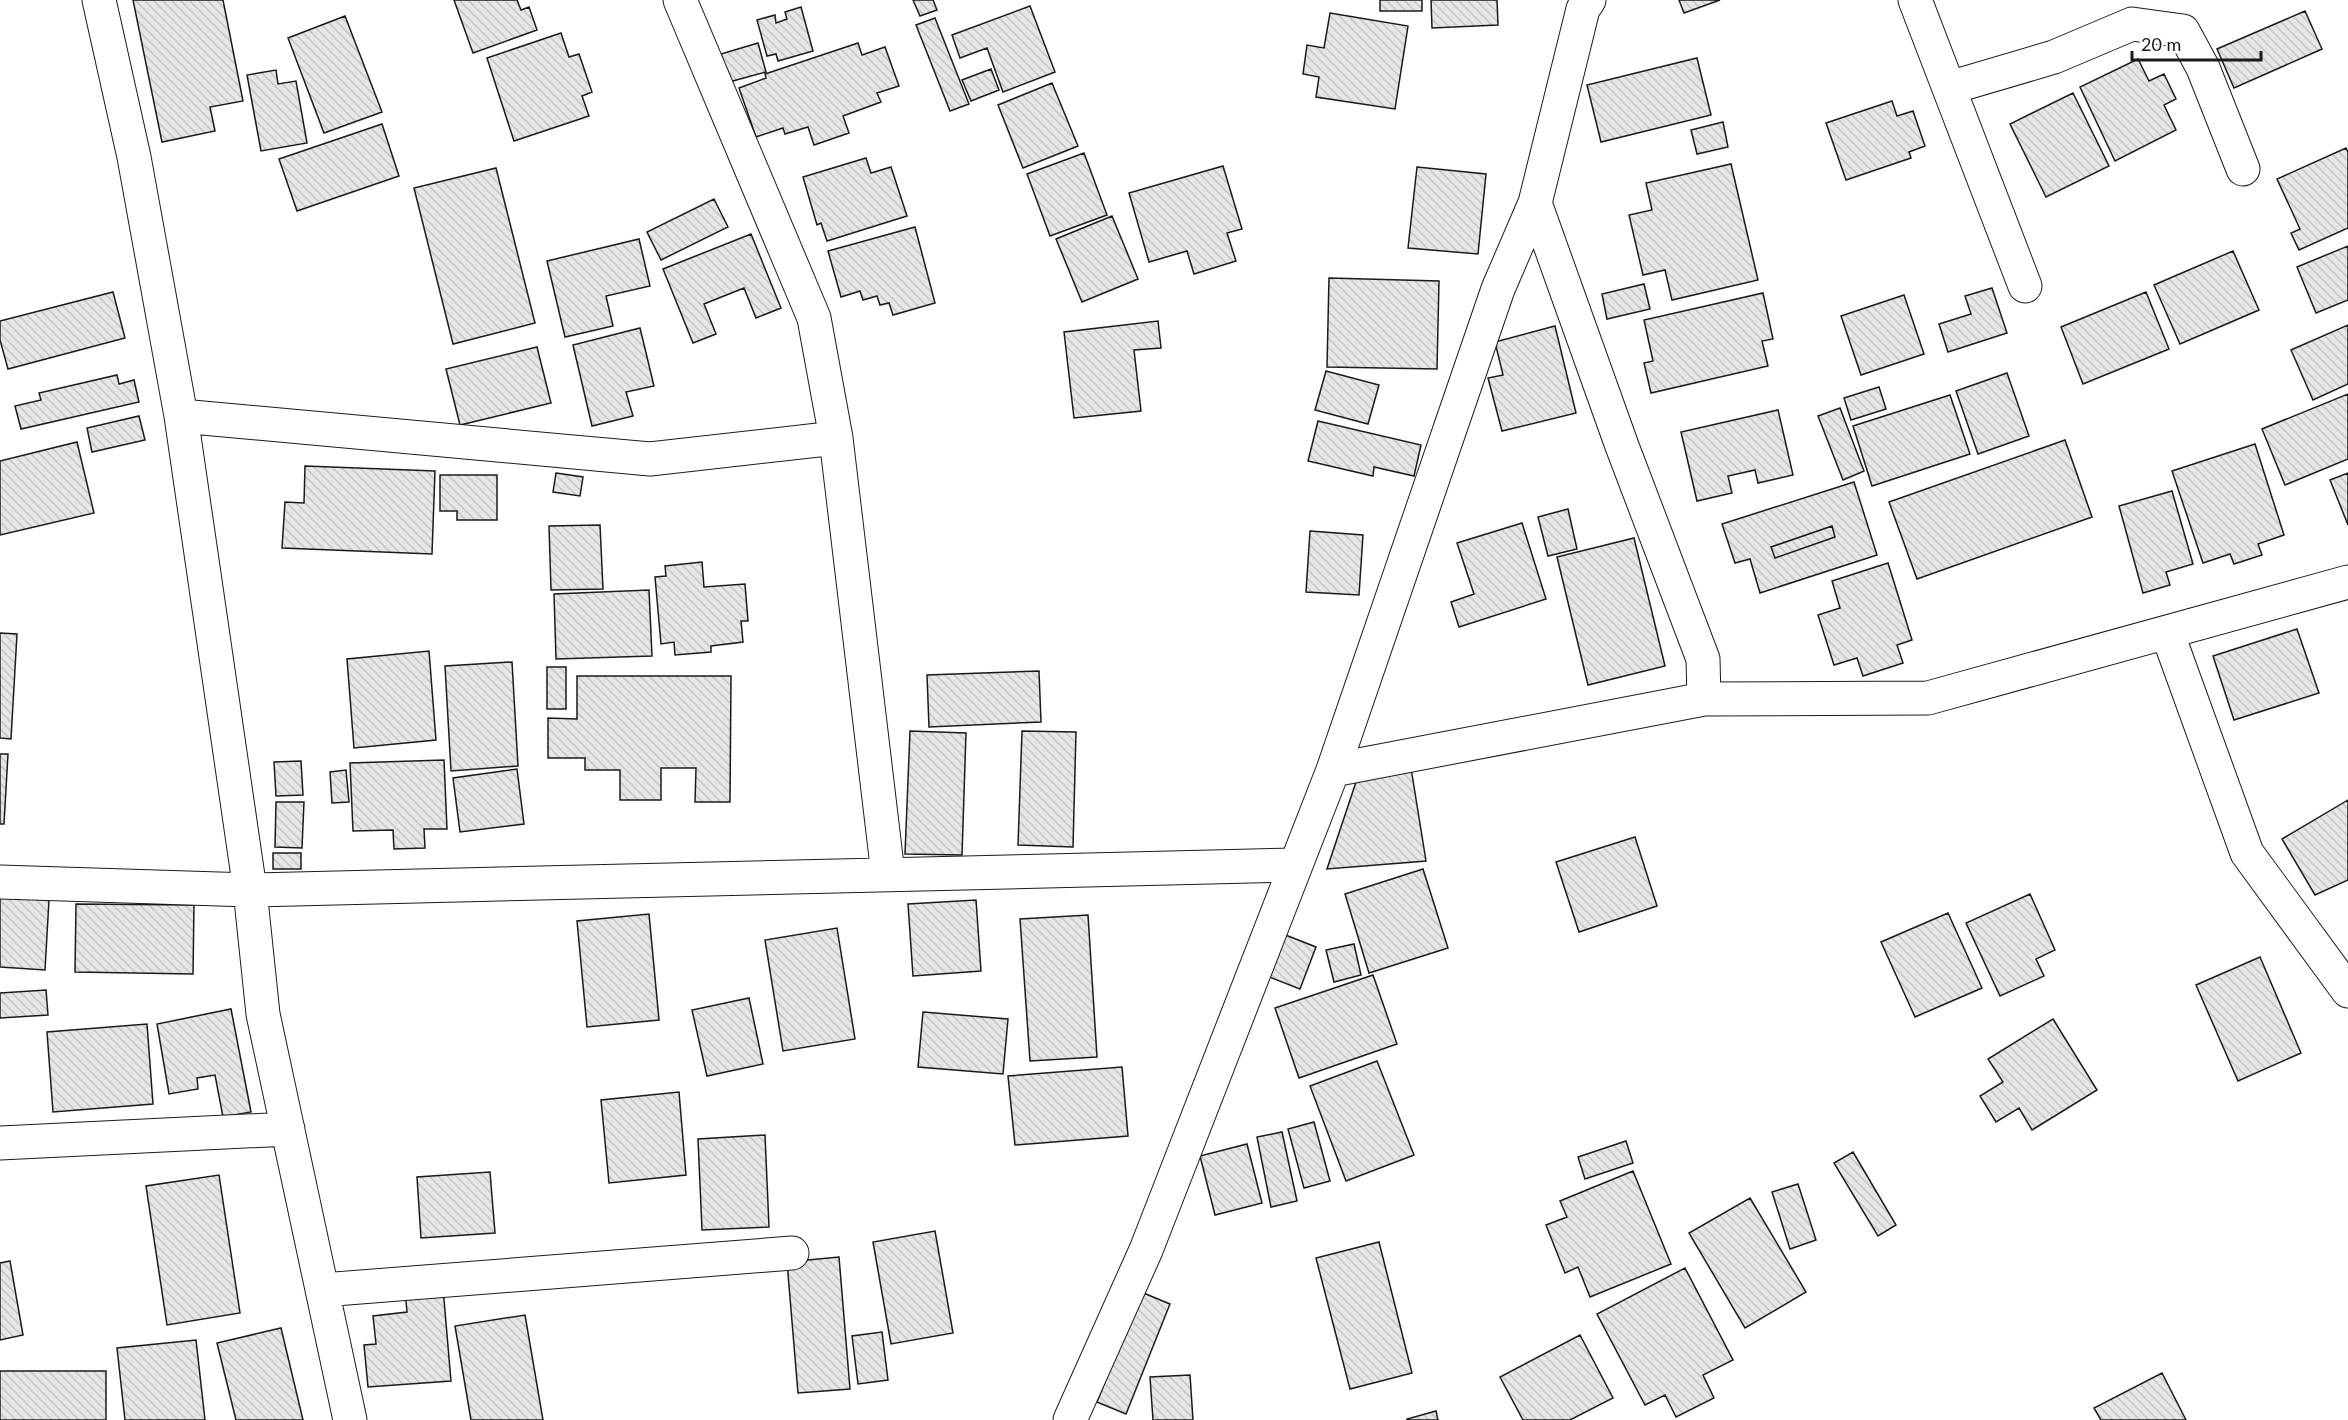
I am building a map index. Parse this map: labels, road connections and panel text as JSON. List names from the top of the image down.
{
  "scale_bar": "20 m"
}
